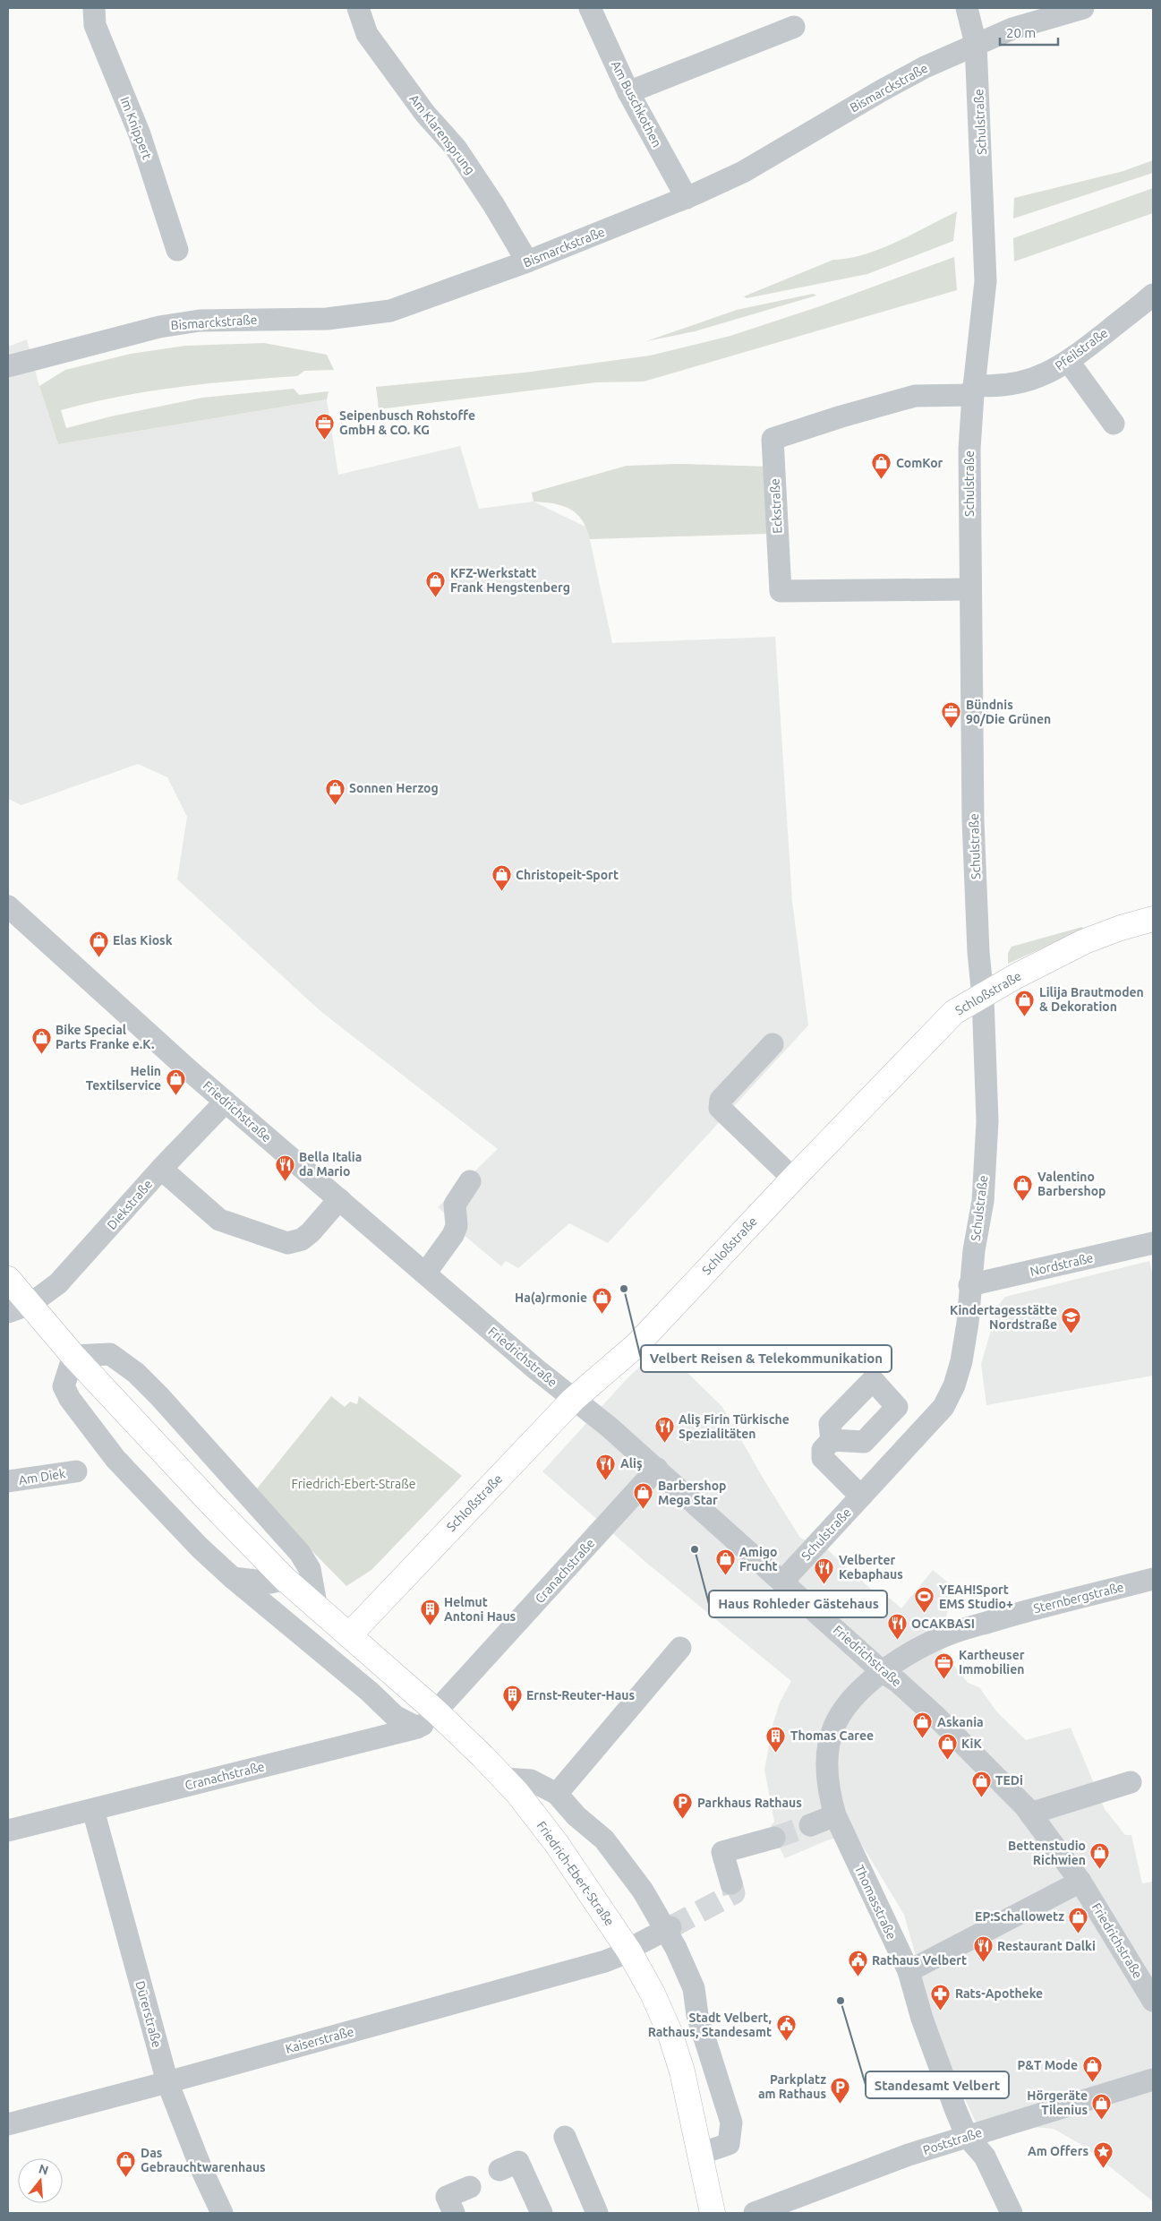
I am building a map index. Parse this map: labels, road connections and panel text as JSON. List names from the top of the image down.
{
  "streets": {
    "main road": ["Schloßstraße", "Friedrich-Ebert-Straße"],
    "street": [
      "Bismarckstraße",
      "Am Buschkothen",
      "Schulstraße",
      "Im Knippert",
      "Am Klarensprung",
      "Pfeilstraße",
      "Eckstraße",
      "Friedrichstraße",
      "Diekstraße",
      "Nordstraße",
      "Am Diek",
      "Cranachstraße",
      "Sternbergstraße",
      "Thomasstraße",
      "Dürerstraße",
      "Kaiserstraße",
      "Poststraße"
    ]
  },
  "crossings": [
    ["Bismarckstraße", "Am Buschkothen"],
    ["Bismarckstraße", "Schulstraße"],
    ["Bismarckstraße", "Am Klarensprung"],
    ["Schulstraße", "Pfeilstraße"],
    ["Schulstraße", "Eckstraße"],
    ["Schulstraße", "Schloßstraße"],
    ["Schulstraße", "Friedrichstraße"],
    ["Schulstraße", "Nordstraße"],
    ["Pfeilstraße", "Eckstraße"],
    ["Schloßstraße", "Friedrichstraße"],
    ["Schloßstraße", "Friedrich-Ebert-Straße"],
    ["Friedrichstraße", "Diekstraße"],
    ["Friedrichstraße", "Cranachstraße"],
    ["Friedrichstraße", "Sternbergstraße"],
    ["Friedrichstraße", "Thomasstraße"],
    ["Diekstraße", "Friedrich-Ebert-Straße"],
    ["Cranachstraße", "Friedrich-Ebert-Straße"],
    ["Cranachstraße", "Dürerstraße"],
    ["Sternbergstraße", "Thomasstraße"],
    ["Friedrich-Ebert-Straße", "Kaiserstraße"],
    ["Thomasstraße", "Poststraße"],
    ["Dürerstraße", "Kaiserstraße"]
  ],
  "parks": ["Friedrich-Ebert-Straße"],
  "places": {
    "office": ["Seipenbusch Rohstoffe GmbH & CO. KG", "Bündnis 90/Die Grünen", "Kartheuser Immobilien"],
    "shop": [
      "ComKor",
      "KFZ-Werkstatt Frank Hengstenberg",
      "Sonnen Herzog",
      "Christopeit-Sport",
      "Elas Kiosk",
      "Lilija Brautmoden & Dekoration",
      "Bike Special Parts Franke e.K.",
      "Helin Textilservice",
      "Valentino Barbershop",
      "Ha(a)rmonie",
      "Barbershop Mega Star",
      "Amigo Frucht",
      "Askania",
      "KiK",
      "TEDi",
      "Bettenstudio Richwien",
      "EP:Schallowetz",
      "P&T Mode",
      "Hörgeräte Tilenius",
      "Das Gebrauchtwarenhaus"
    ],
    "restaurant": [
      "Bella Italia da Mario",
      "Aliş Firin Türkische Spezialitäten",
      "Aliş",
      "Velberter Kebaphaus",
      "OCAKBASI",
      "Restaurant Dalki"
    ],
    "other": ["Velbert Reisen & Telekommunikation", "Haus Rohleder Gästehaus", "Standesamt Velbert"],
    "school or university": ["Kindertagesstätte Nordstraße"],
    "sports": ["YEAH!Sport EMS Studio+"],
    "building": ["Helmut Antoni Haus", "Ernst-Reuter-Haus", "Thomas Caree"],
    "parking": ["Parkhaus Rathaus", "Parkplatz am Rathaus"],
    "public building": ["Rathaus Velbert", "Stadt Velbert, Rathaus, Standesamt"],
    "pharmacy": ["Rats-Apotheke"],
    "place": ["Am Offers"]
  },
  "scale_bar": "20 m",
  "north": "top"
}
